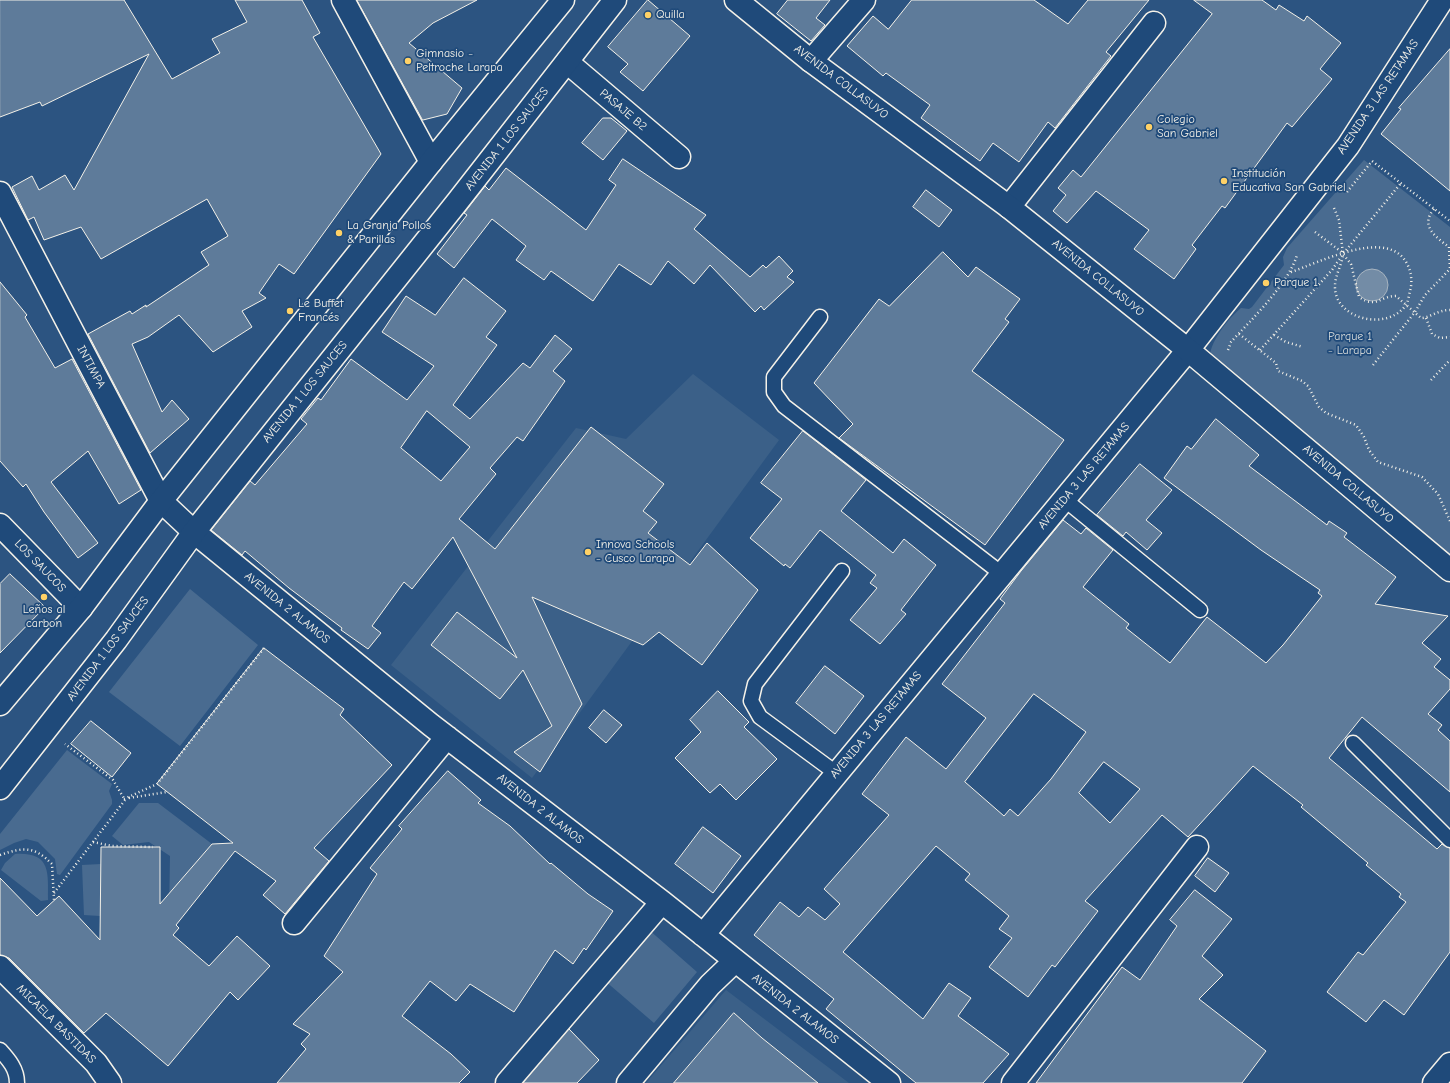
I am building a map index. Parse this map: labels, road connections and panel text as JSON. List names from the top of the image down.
{
  "streets": {
    "street": [
      "AVENIDA COLLASUYO",
      "AVENIDA 3 LAS RETAMAS",
      "PASAJE B2",
      "AVENIDA 1 LOS SAUCES",
      "INTIMPA",
      "LOS SAUCOS",
      "AVENIDA 2 ALAMOS",
      "MICAELA BASTIDAS"
    ]
  },
  "crossings": [
    ["AVENIDA COLLASUYO", "AVENIDA 3 LAS RETAMAS"],
    ["AVENIDA 3 LAS RETAMAS", "AVENIDA 2 ALAMOS"],
    ["PASAJE B2", "AVENIDA 1 LOS SAUCES"],
    ["AVENIDA 1 LOS SAUCES", "INTIMPA"],
    ["AVENIDA 1 LOS SAUCES", "AVENIDA 2 ALAMOS"],
    ["INTIMPA", "AVENIDA 2 ALAMOS"]
  ],
  "parks": ["Parque 1 - Larapa"],
  "places": [
    "Quilla",
    "Gimnasio - Peltroche Larapa",
    "Colegio San Gabriel",
    "Institución Educativa San Gabriel",
    "La Granja Pollos & Parillas",
    "Parque 1",
    "Le Buffet Francés",
    "Innova Schools - Cusco Larapa",
    "Leños al carbon"
  ]
}
